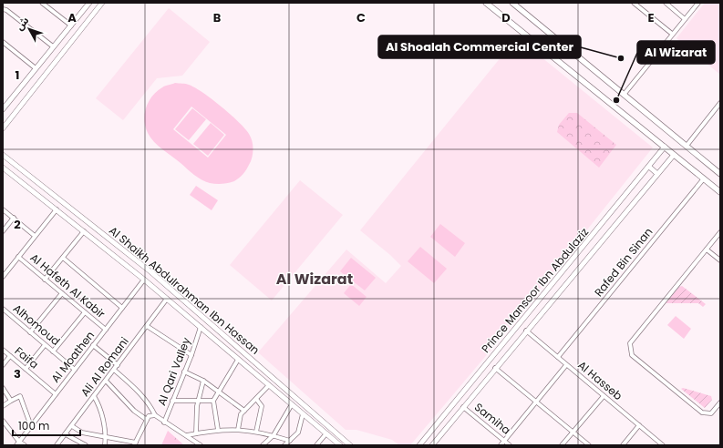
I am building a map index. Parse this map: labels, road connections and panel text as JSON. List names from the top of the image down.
{
  "streets": {
    "street": [
      "Rafed Bin Sinan",
      "Al Hafeth Al Kabir",
      "Al Shaikh Abdulrahman Ibn Hassan",
      "Prince Mansoor Ibn Abdulaziz",
      "Alhomoud",
      "Al Moathen",
      "Faifa",
      "Ali Al Romani",
      "Al Qari Valley",
      "Al Hasseb",
      "Samiha"
    ]
  },
  "crossings": [
    ["Rafed Bin Sinan", "Al Hasseb"],
    ["Al Hafeth Al Kabir", "Al Moathen"],
    ["Al Shaikh Abdulrahman Ibn Hassan", "Al Moathen"],
    ["Al Shaikh Abdulrahman Ibn Hassan", "Ali Al Romani"],
    ["Al Shaikh Abdulrahman Ibn Hassan", "Al Qari Valley"],
    ["Prince Mansoor Ibn Abdulaziz", "Al Hasseb"],
    ["Prince Mansoor Ibn Abdulaziz", "Samiha"],
    ["Alhomoud", "Al Moathen"],
    ["Al Moathen", "Faifa"]
  ],
  "districts": ["Al Wizarat"],
  "places": ["Al Shoalah Commercial Center", "Al Wizarat"],
  "scale_bar": "100 m",
  "north": "top left",
  "grid": {
    "columns": [
      "A",
      "B",
      "C",
      "D",
      "E"
    ],
    "rows": ["1", "2", "3"]
  }
}
